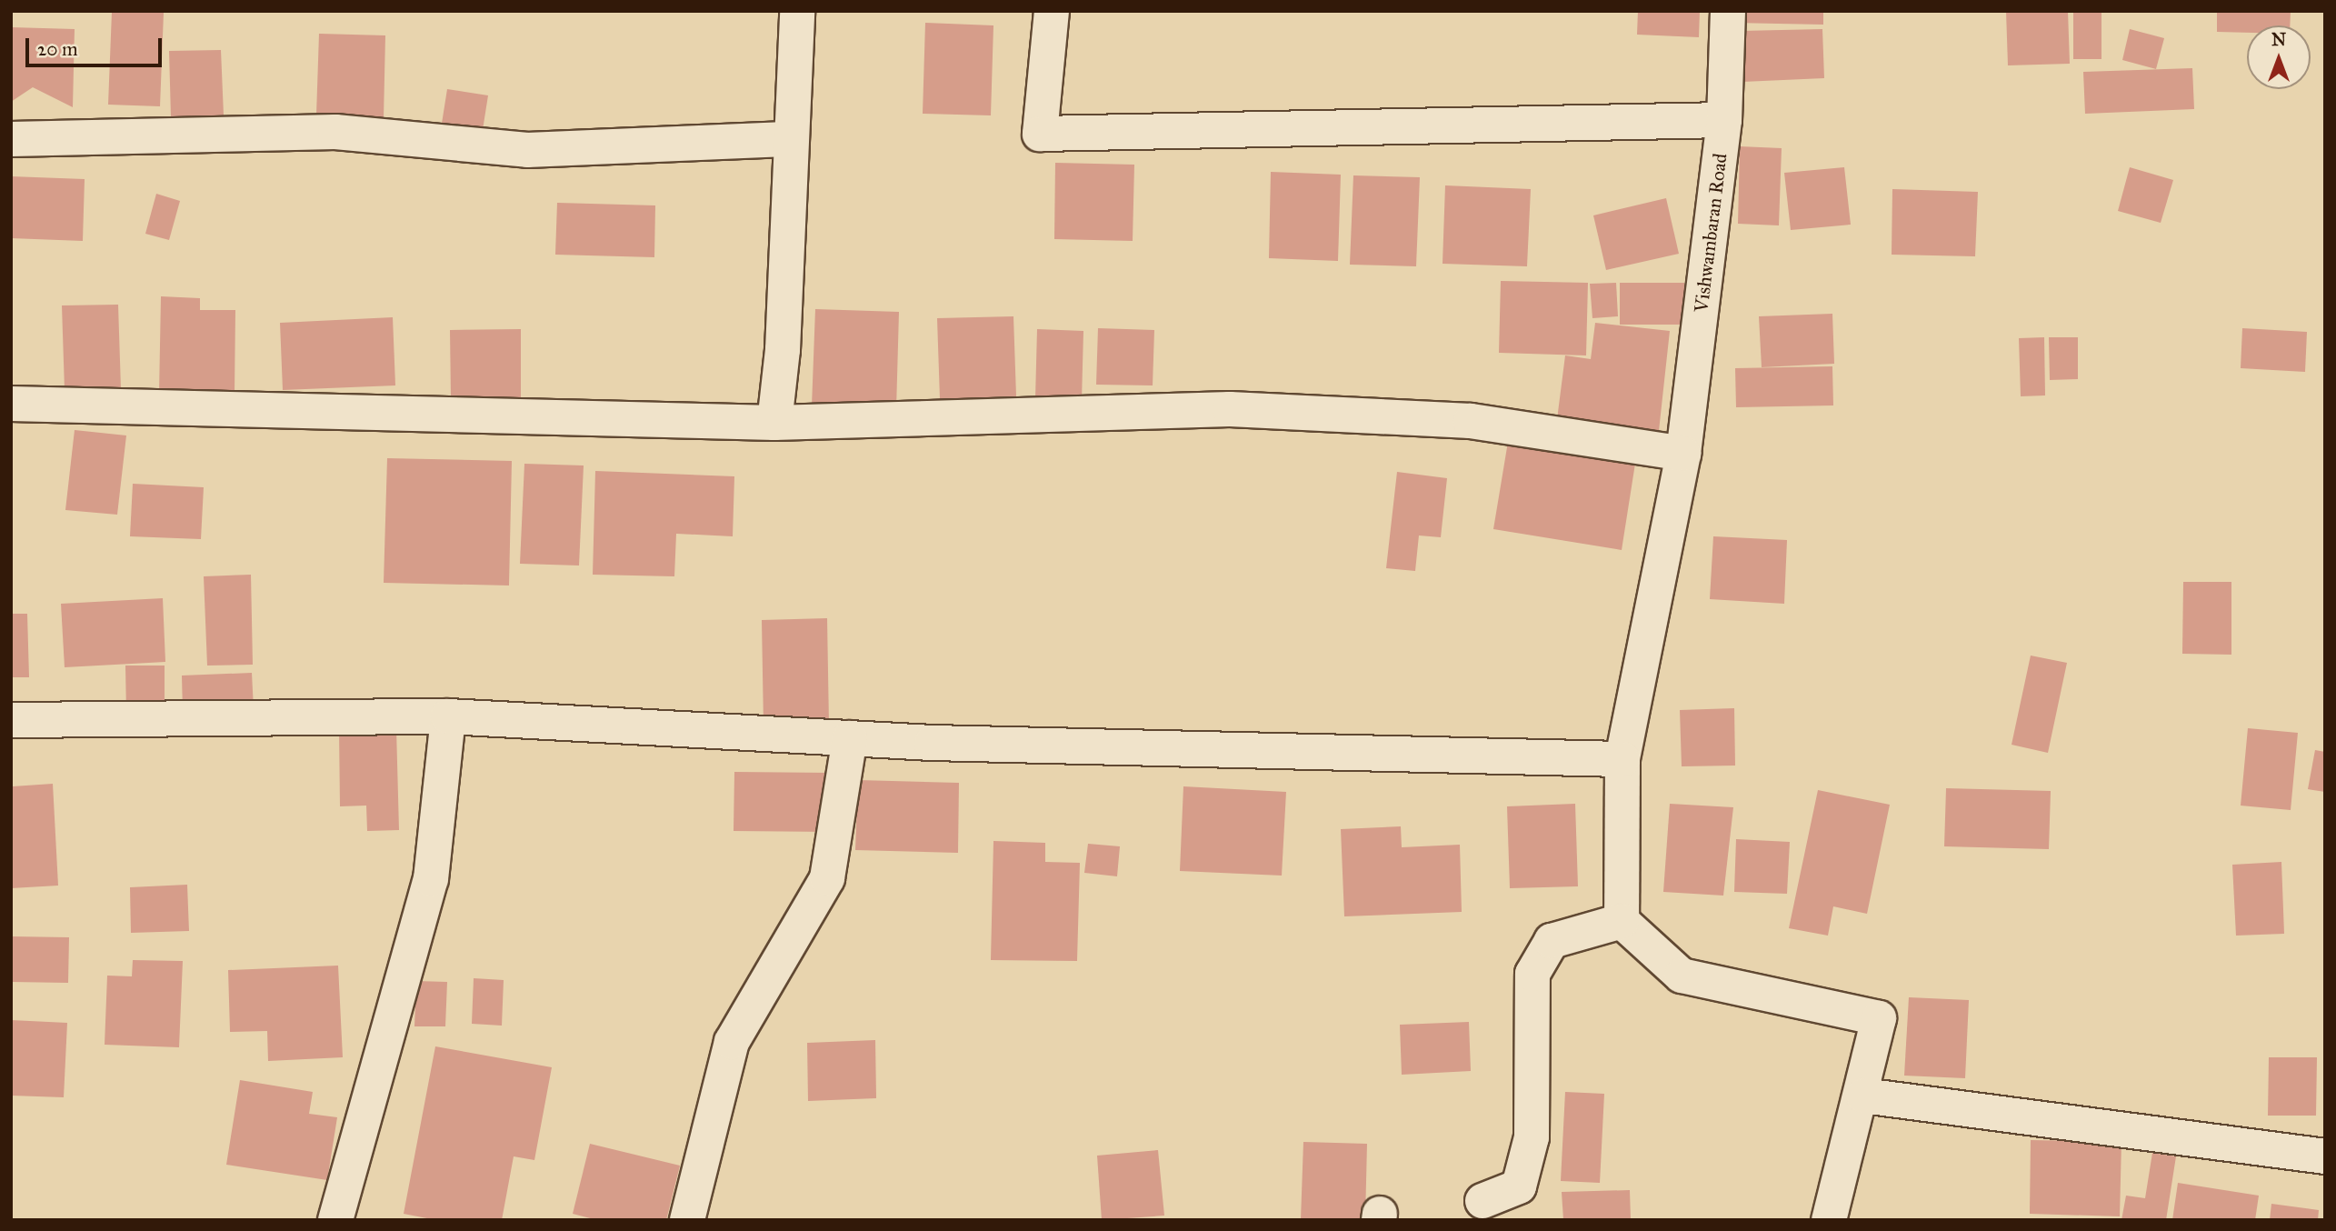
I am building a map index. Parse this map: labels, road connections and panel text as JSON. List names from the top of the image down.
{
  "streets": {
    "street": ["Vishwambaran Road"]
  },
  "scale_bar": "20 m",
  "north": "top"
}
